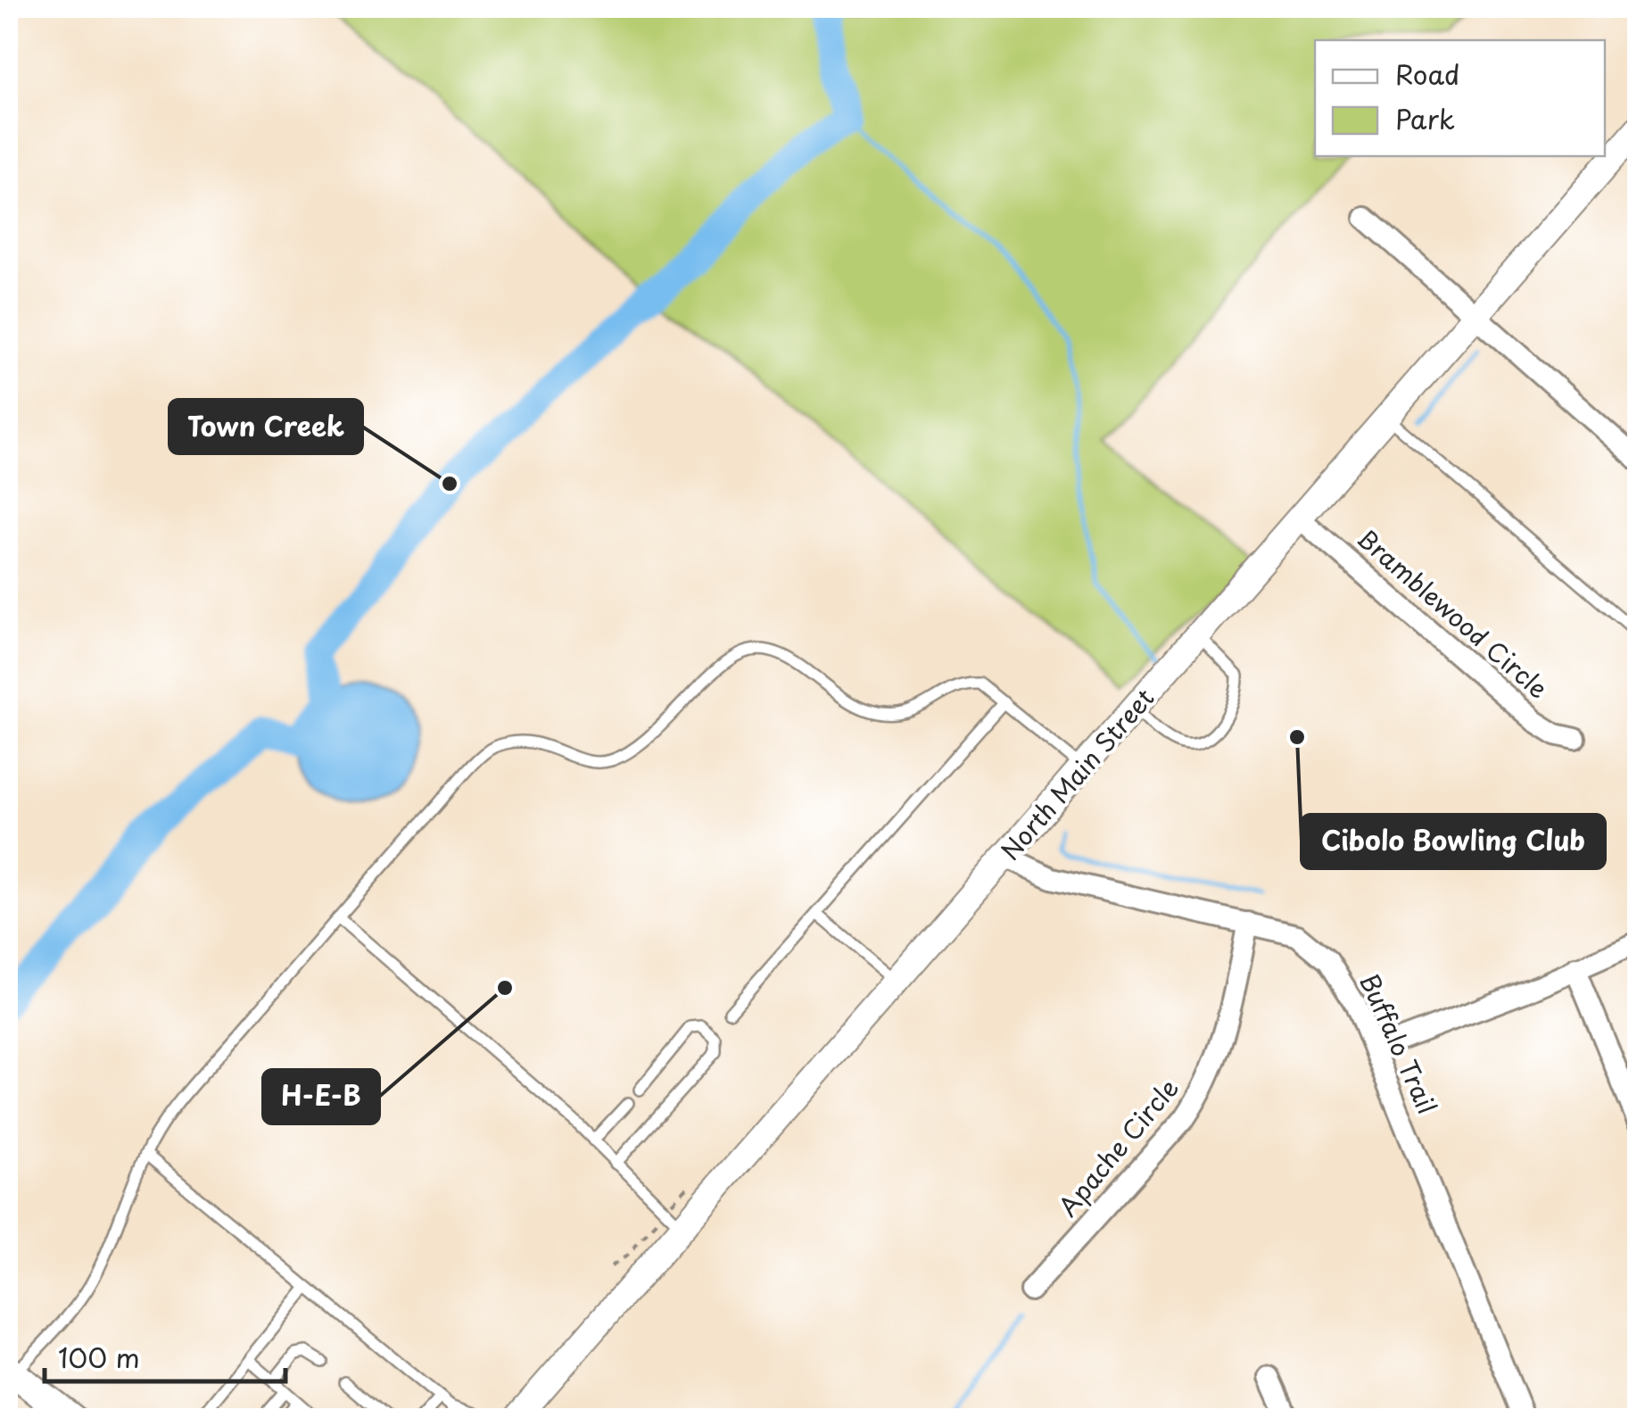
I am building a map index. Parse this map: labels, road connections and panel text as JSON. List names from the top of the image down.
{
  "streets": {
    "street": [
      "Bramblewood Circle",
      "North Main Street",
      "Buffalo Trail",
      "Apache Circle"
    ]
  },
  "crossings": [
    ["Bramblewood Circle", "North Main Street"],
    ["North Main Street", "Buffalo Trail"],
    ["Buffalo Trail", "Apache Circle"]
  ],
  "places": ["Town Creek", "Cibolo Bowling Club", "H-E-B"],
  "legend": ["Road", "Park"],
  "scale_bar": "100 m"
}
